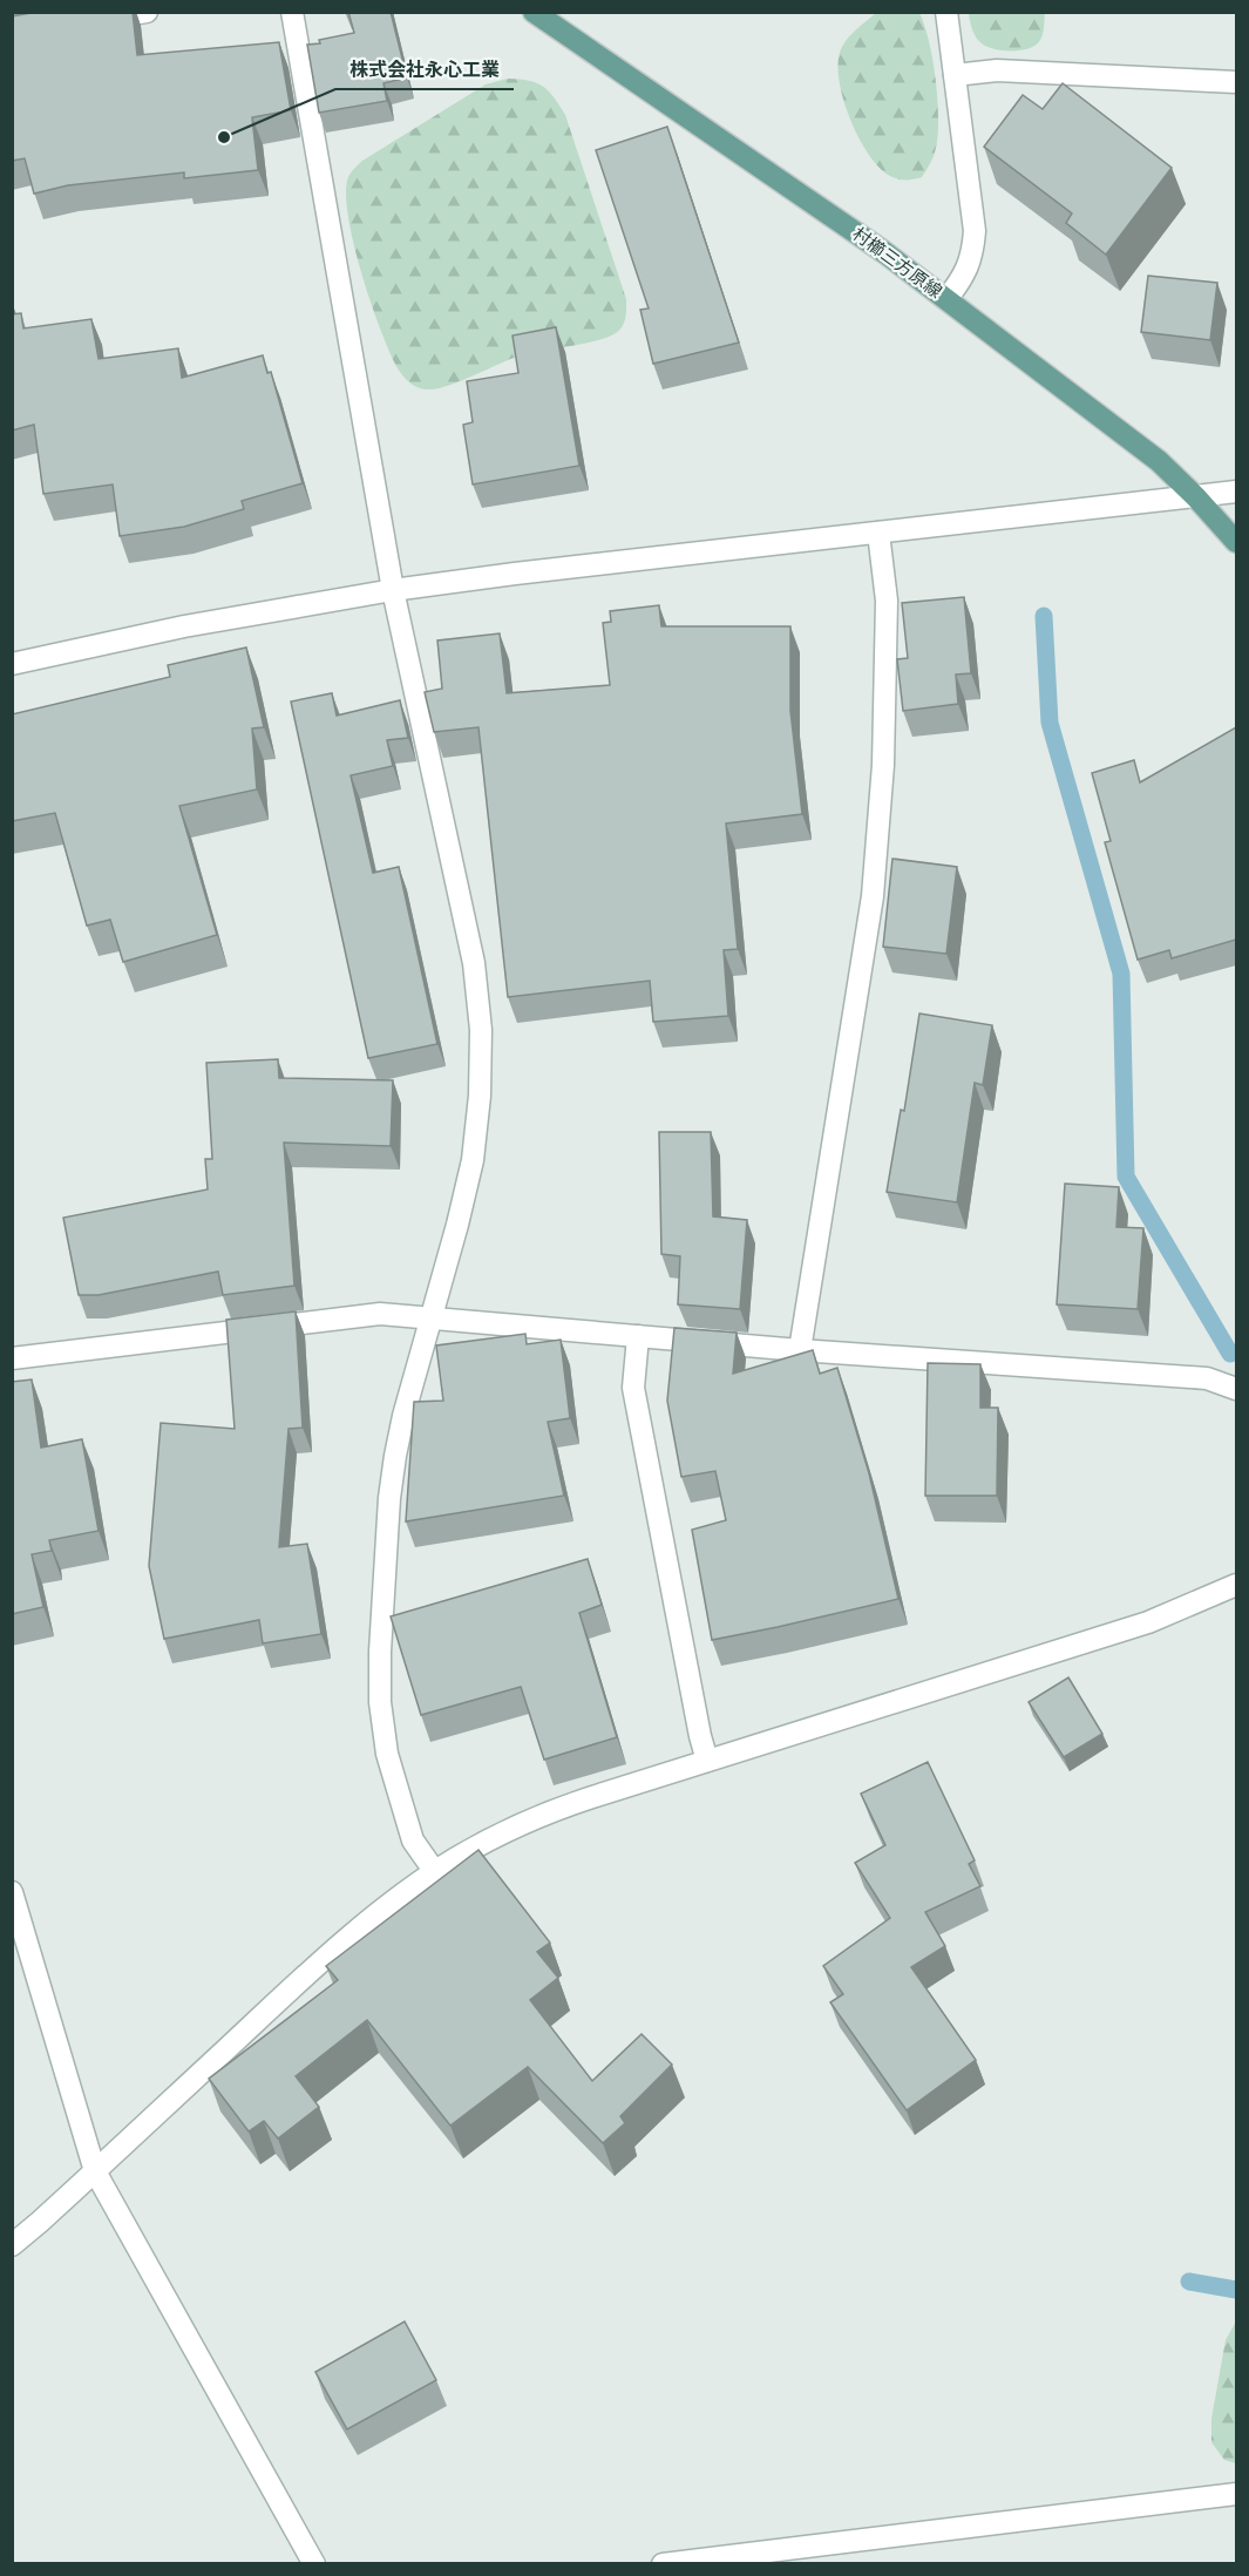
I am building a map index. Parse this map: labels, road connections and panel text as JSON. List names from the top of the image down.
{
  "streets": {
    "main road": ["村櫛三方原線"]
  },
  "places": ["株式会社永心工業"]
}
